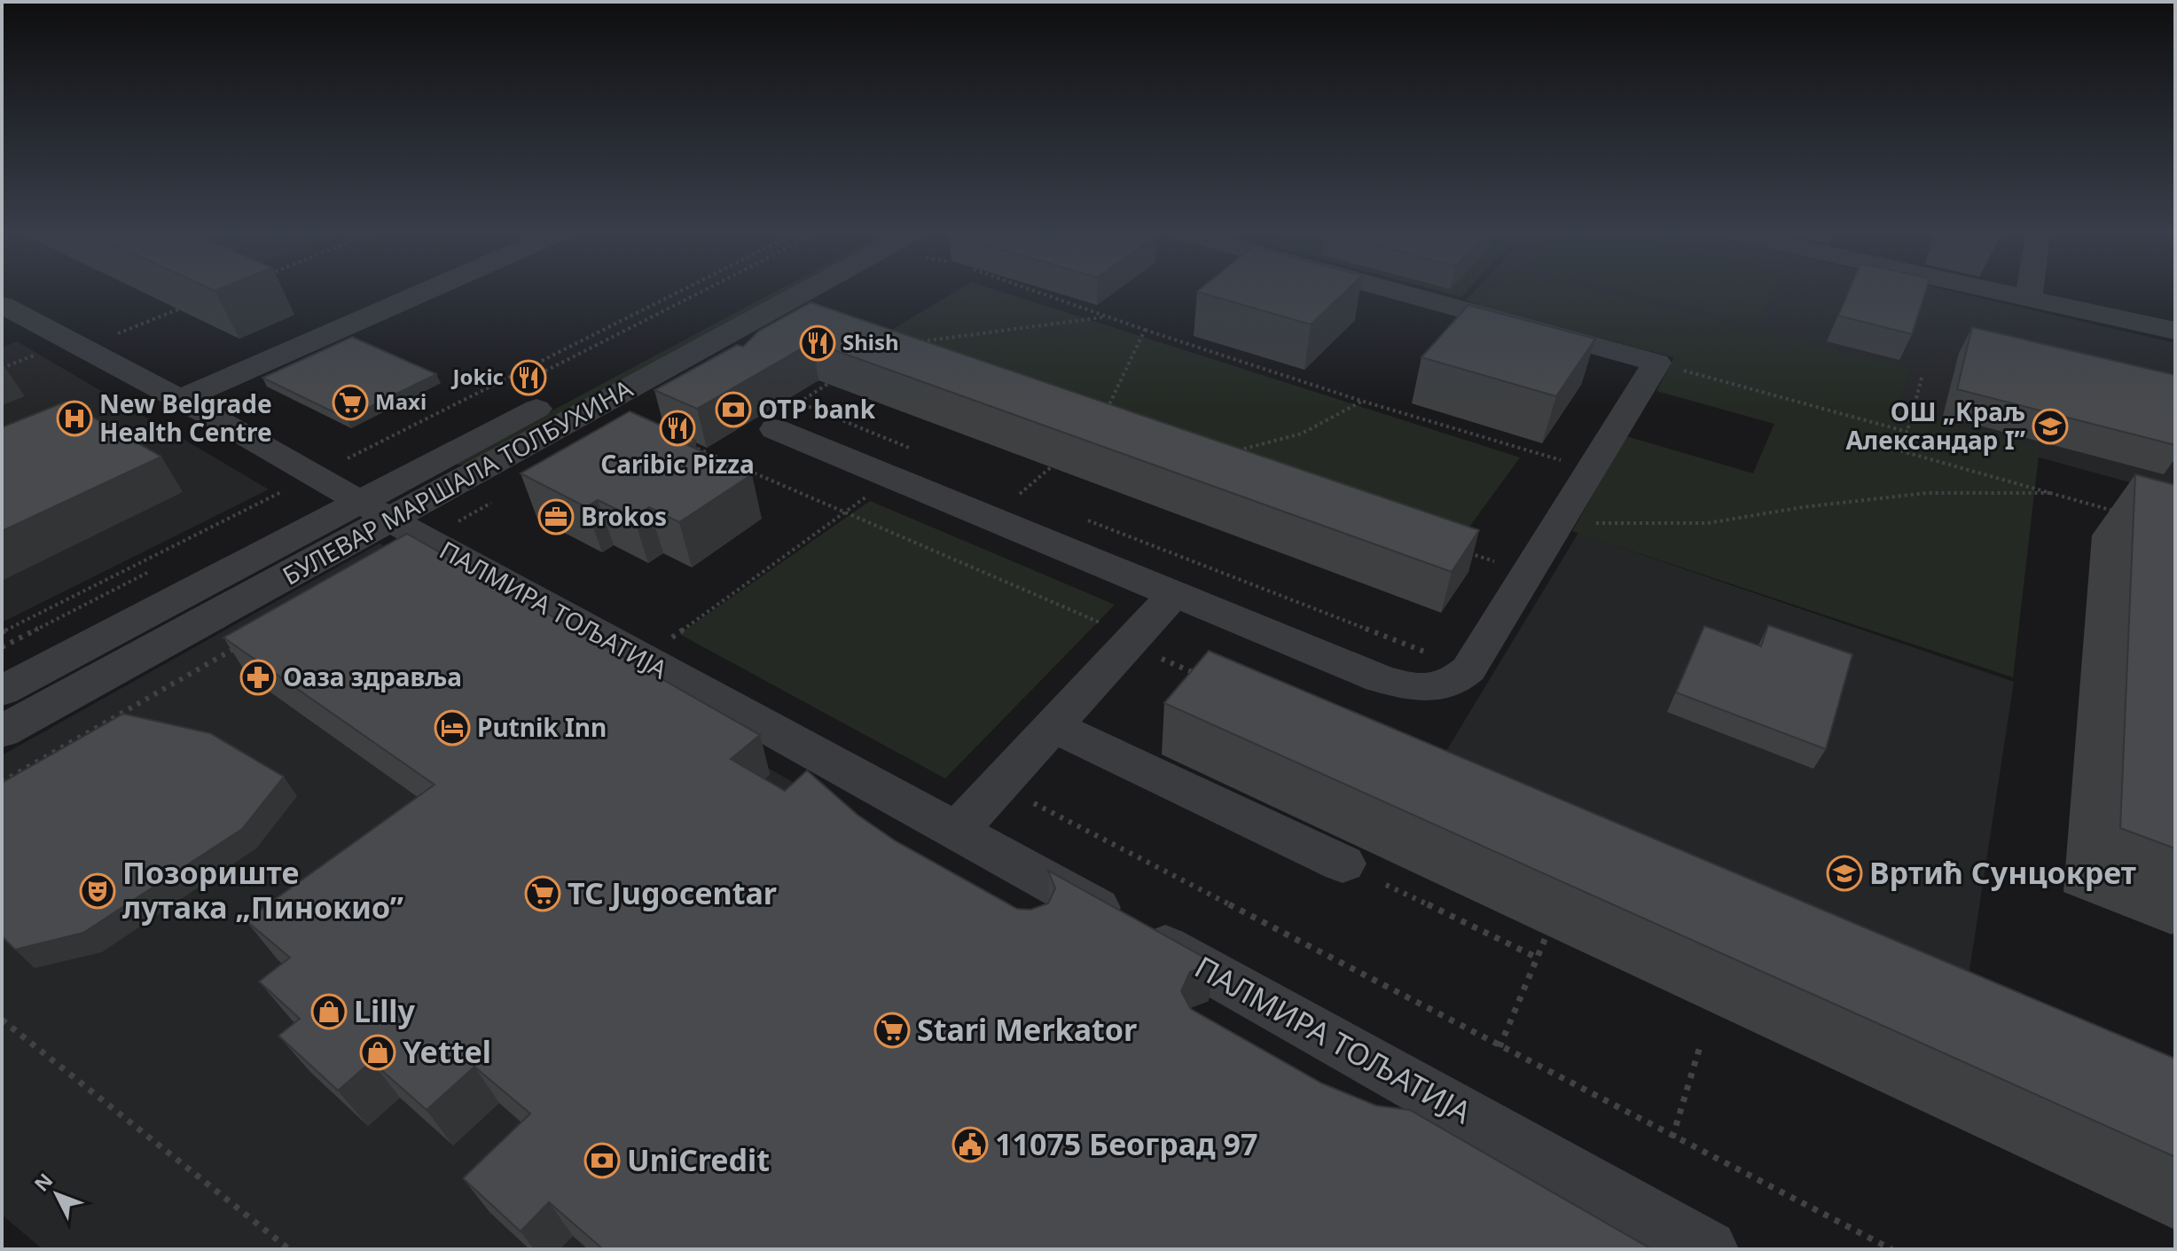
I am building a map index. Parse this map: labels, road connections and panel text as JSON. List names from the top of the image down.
{
  "streets": {
    "street": ["БУЛЕВАР МАРШАЛА ТОЛБУХИНА", "ПАЛМИРА ТОЉАТИЈА"]
  },
  "crossings": [
    ["БУЛЕВАР МАРШАЛА ТОЛБУХИНА", "ПАЛМИРА ТОЉАТИЈА"]
  ],
  "places": {
    "restaurant": ["Shish", "Jokic", "Caribic Pizza"],
    "supermarket": ["Maxi", "TC Jugocentar", "Stari Merkator"],
    "bank": ["OTP bank", "UniCredit"],
    "hospital": ["New Belgrade Health Centre"],
    "school or university": ["ОШ „Краљ Александар I”", "Вртић Сунцокрет"],
    "office": ["Brokos"],
    "pharmacy": ["Оаза здравља"],
    "hotel": ["Putnik Inn"],
    "theatre": ["Позориште лутака „Пинокио”"],
    "shop": ["Lilly", "Yettel"],
    "public building": ["11075 Београд 97"]
  },
  "north": "top left"
}
